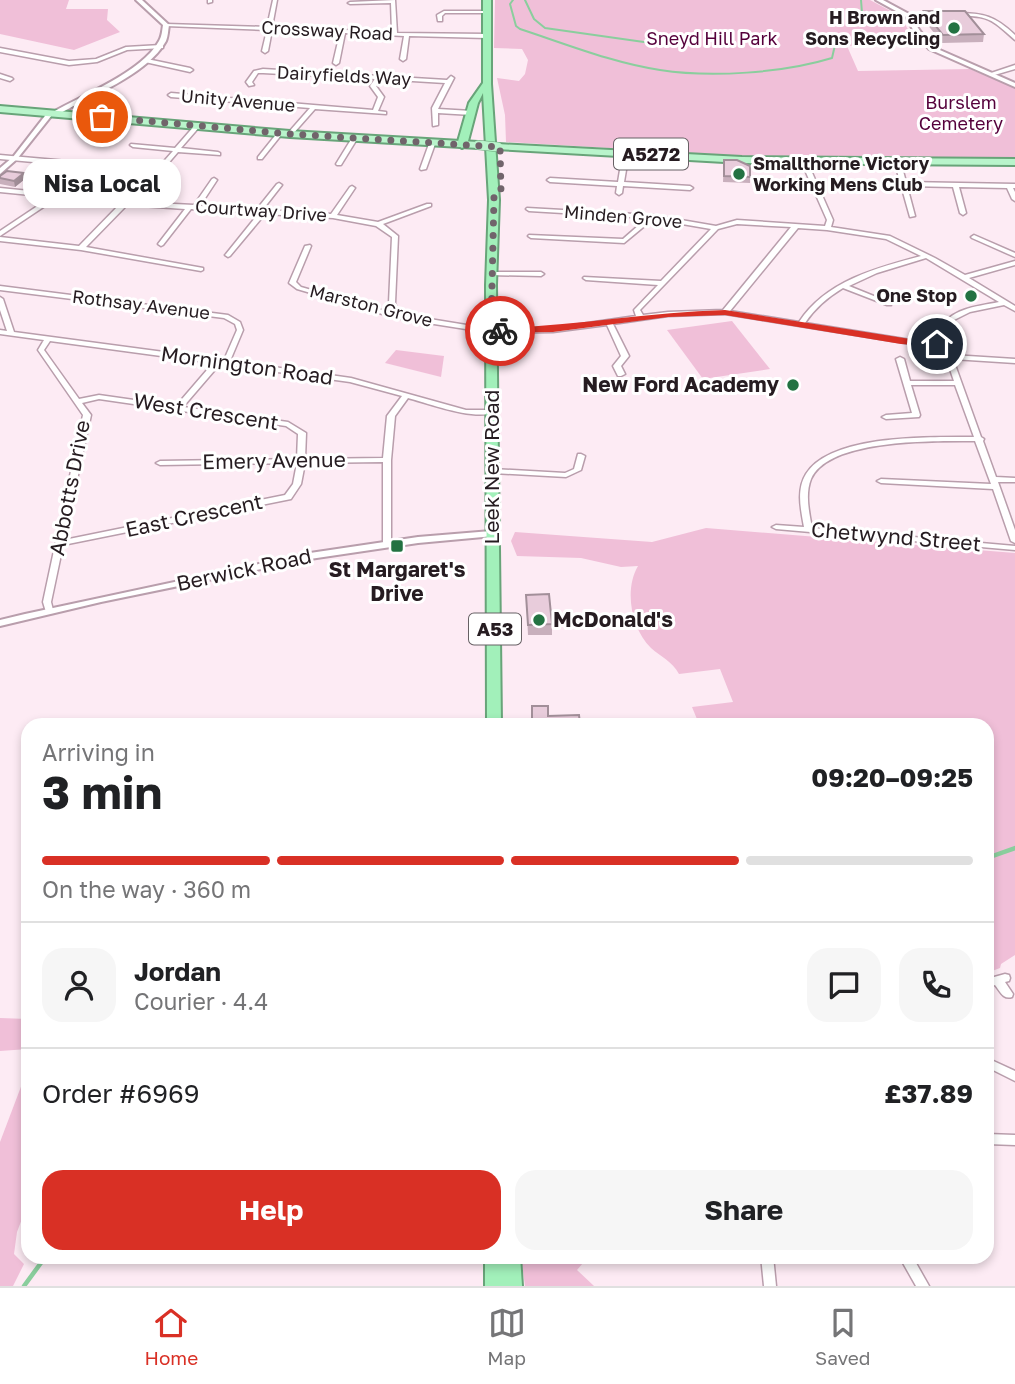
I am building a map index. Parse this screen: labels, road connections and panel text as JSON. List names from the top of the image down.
{
  "streets": {
    "highway": ["Leek New Road", "A53"],
    "main road": ["A5272"],
    "street": [
      "Crossway Road",
      "Dairyfields Way",
      "Unity Avenue",
      "Courtway Drive",
      "Minden Grove",
      "Rothsay Avenue",
      "Marston Grove",
      "Mornington Road",
      "West Crescent",
      "Emery Avenue",
      "Abbotts Drive",
      "East Crescent",
      "Chetwynd Street",
      "Berwick Road"
    ]
  },
  "crossings": [
    ["Crossway Road", "Leek New Road"],
    ["Unity Avenue", "A5272"],
    ["Rothsay Avenue", "Mornington Road"],
    ["Marston Grove", "Leek New Road"],
    ["Mornington Road", "Leek New Road"],
    ["Mornington Road", "Abbotts Drive"],
    ["West Crescent", "Emery Avenue"],
    ["West Crescent", "Abbotts Drive"],
    ["West Crescent", "East Crescent"],
    ["Emery Avenue", "East Crescent"],
    ["Leek New Road", "Berwick Road"],
    ["Abbotts Drive", "East Crescent"],
    ["Abbotts Drive", "Berwick Road"]
  ],
  "parks": ["Sneyd Hill Park", "Burslem Cemetery"],
  "places": {
    "other": [
      "H Brown and Sons Recycling",
      "Nisa Local",
      "Smallthorne Victory Working Mens Club",
      "One Stop",
      "New Ford Academy",
      "McDonald's"
    ],
    "transit": ["St Margaret's Drive"]
  },
  "page": {
    "bubble": "Nisa Local",
    "heading": ["3 min", "Arriving in", "09:20–09:25"],
    "panel": [
      "Jordan",
      "Courier · 4.4",
      "Order #6969",
      "£37.89"
    ],
    "bar": "On the way · 360 m",
    "buttons": ["Help", "Share"],
    "tabs": ["Home", "Map", "Saved"]
  }
}
